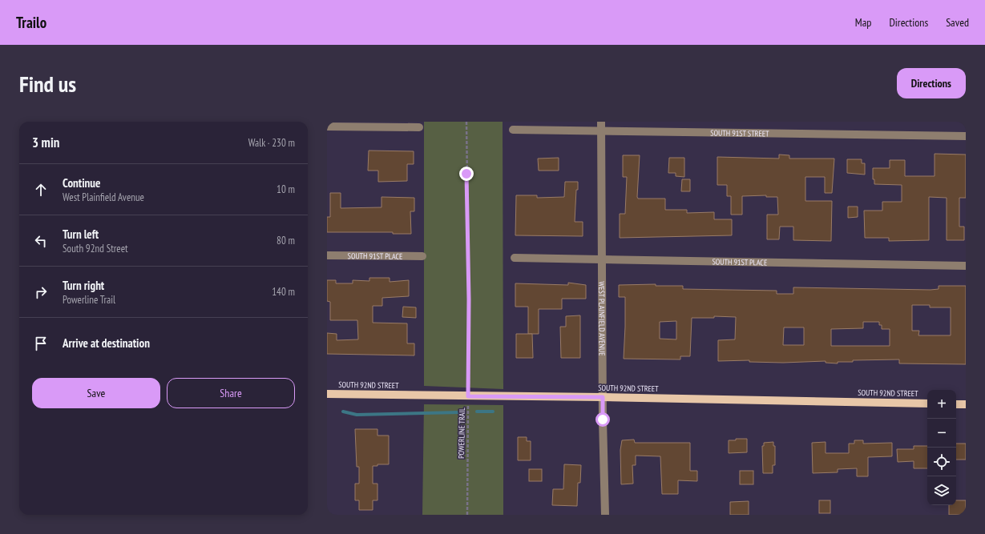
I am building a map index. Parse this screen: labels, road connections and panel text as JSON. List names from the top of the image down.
{
  "streets": {
    "main road": ["SOUTH 92ND STREET"],
    "street": ["SOUTH 91ST STREET", "SOUTH 91ST PLACE", "WEST PLAINFIELD AVENUE"],
    "path": ["POWERLINE TRAIL"]
  },
  "crossings": [
    ["SOUTH 91ST STREET", "WEST PLAINFIELD AVENUE"],
    ["SOUTH 91ST PLACE", "WEST PLAINFIELD AVENUE"],
    ["WEST PLAINFIELD AVENUE", "SOUTH 92ND STREET"],
    ["SOUTH 92ND STREET", "POWERLINE TRAIL"]
  ],
  "page": {
    "header": "Trailo",
    "nav": ["Map", "Directions", "Saved"],
    "buttons": [
      "Directions",
      ["Save", "Share"]
    ],
    "title": "Find us",
    "heading": ["3 min", "Walk · 230 m"],
    "list": [
      ["Continue", "West Plainfield Avenue", "10 m"],
      ["Turn left", "South 92nd Street", "80 m"],
      ["Turn right", "Powerline Trail", "140 m"],
      "Arrive at destination"
    ],
    "map_buttons": ["+", "−"]
  }
}
